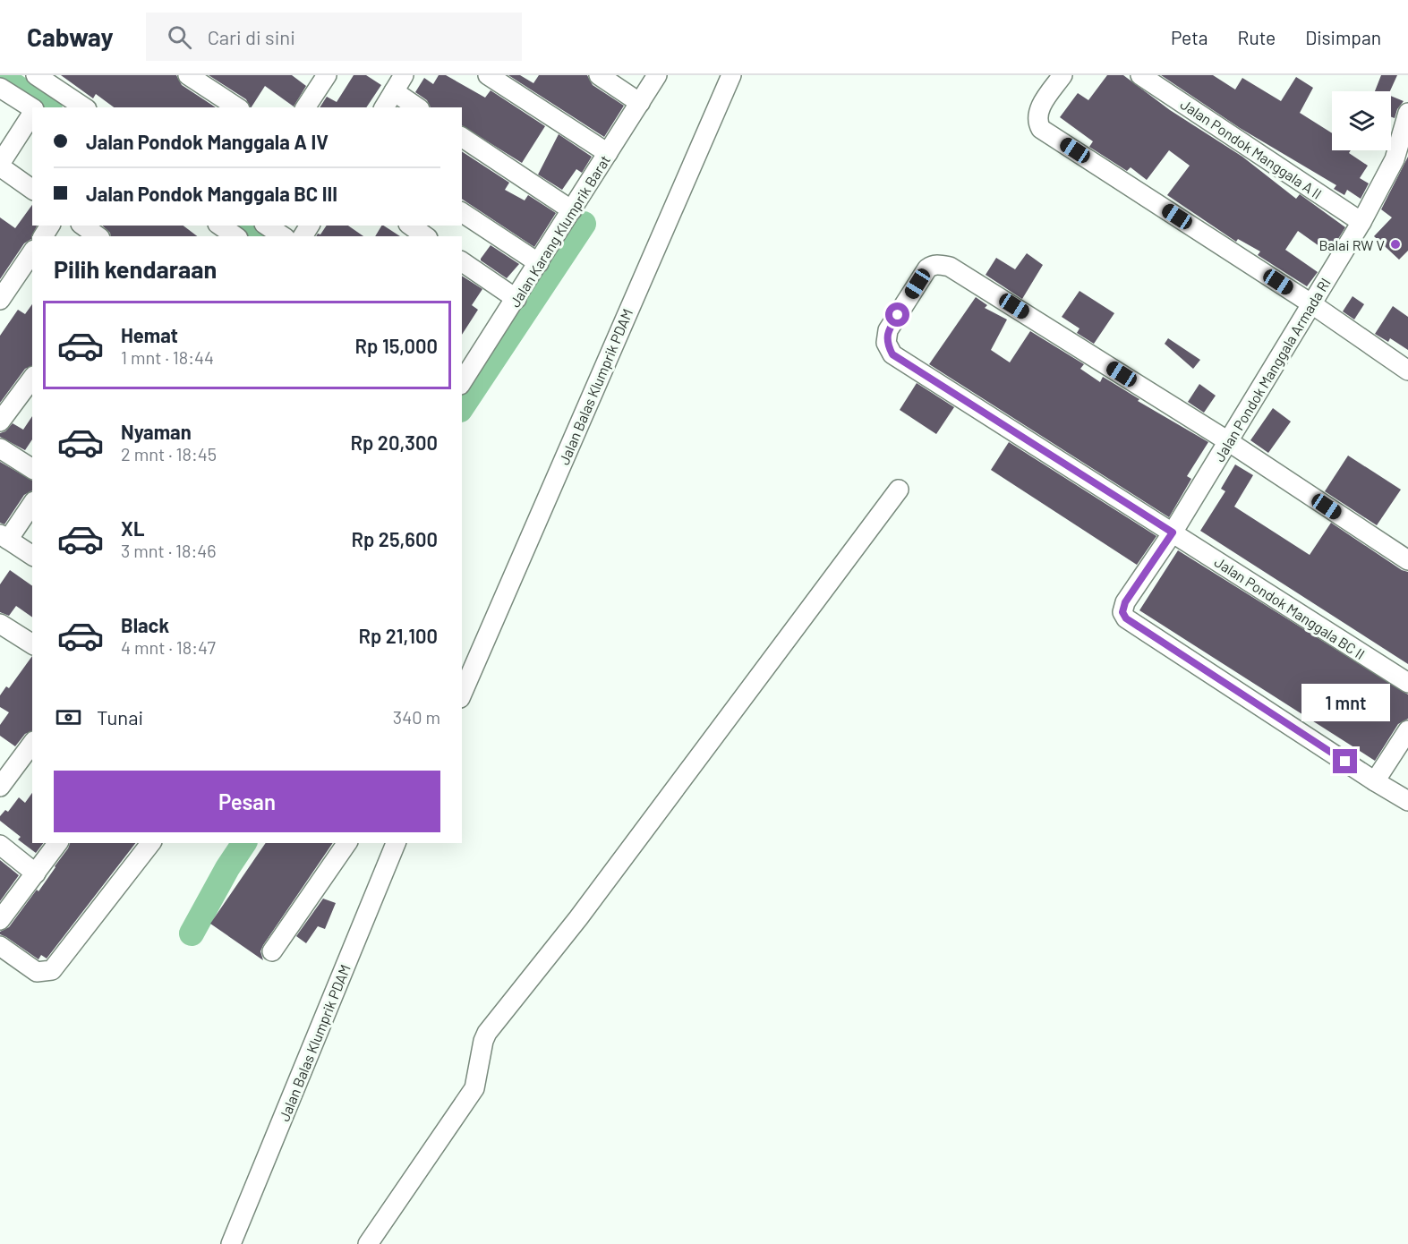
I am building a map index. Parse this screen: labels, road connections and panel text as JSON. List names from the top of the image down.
{
  "streets": {
    "street": [
      "Jalan Pondok Manggala A II",
      "Jalan Karang Klumprik Barat",
      "Jalan Pondok Manggala Armada RI",
      "Jalan Balas Klumprik PDAM",
      "Jalan Pondok Manggala BC II"
    ]
  },
  "crossings": [
    ["Jalan Pondok Manggala A II", "Jalan Pondok Manggala Armada RI"],
    ["Jalan Pondok Manggala Armada RI", "Jalan Pondok Manggala BC II"]
  ],
  "places": ["Balai RW V"],
  "page": {
    "header": "Cabway",
    "search": "Cari di sini",
    "nav": ["Peta", "Rute", "Disimpan"],
    "banner": ["Jalan Pondok Manggala A IV", "Jalan Pondok Manggala BC III"],
    "heading": "Pilih kendaraan",
    "list": [
      {
        "name": "Hemat",
        "note": "1 mnt · 18:44",
        "value": "Rp 15,000"
      },
      {
        "name": "Nyaman",
        "note": "2 mnt · 18:45",
        "value": "Rp 20,300"
      },
      {
        "name": "XL",
        "note": "3 mnt · 18:46",
        "value": "Rp 25,600"
      },
      {
        "name": "Black",
        "note": "4 mnt · 18:47",
        "value": "Rp 21,100"
      }
    ],
    "bubble": "1 mnt",
    "pay": ["Tunai", "340 m"],
    "buttons": "Pesan"
  }
}
